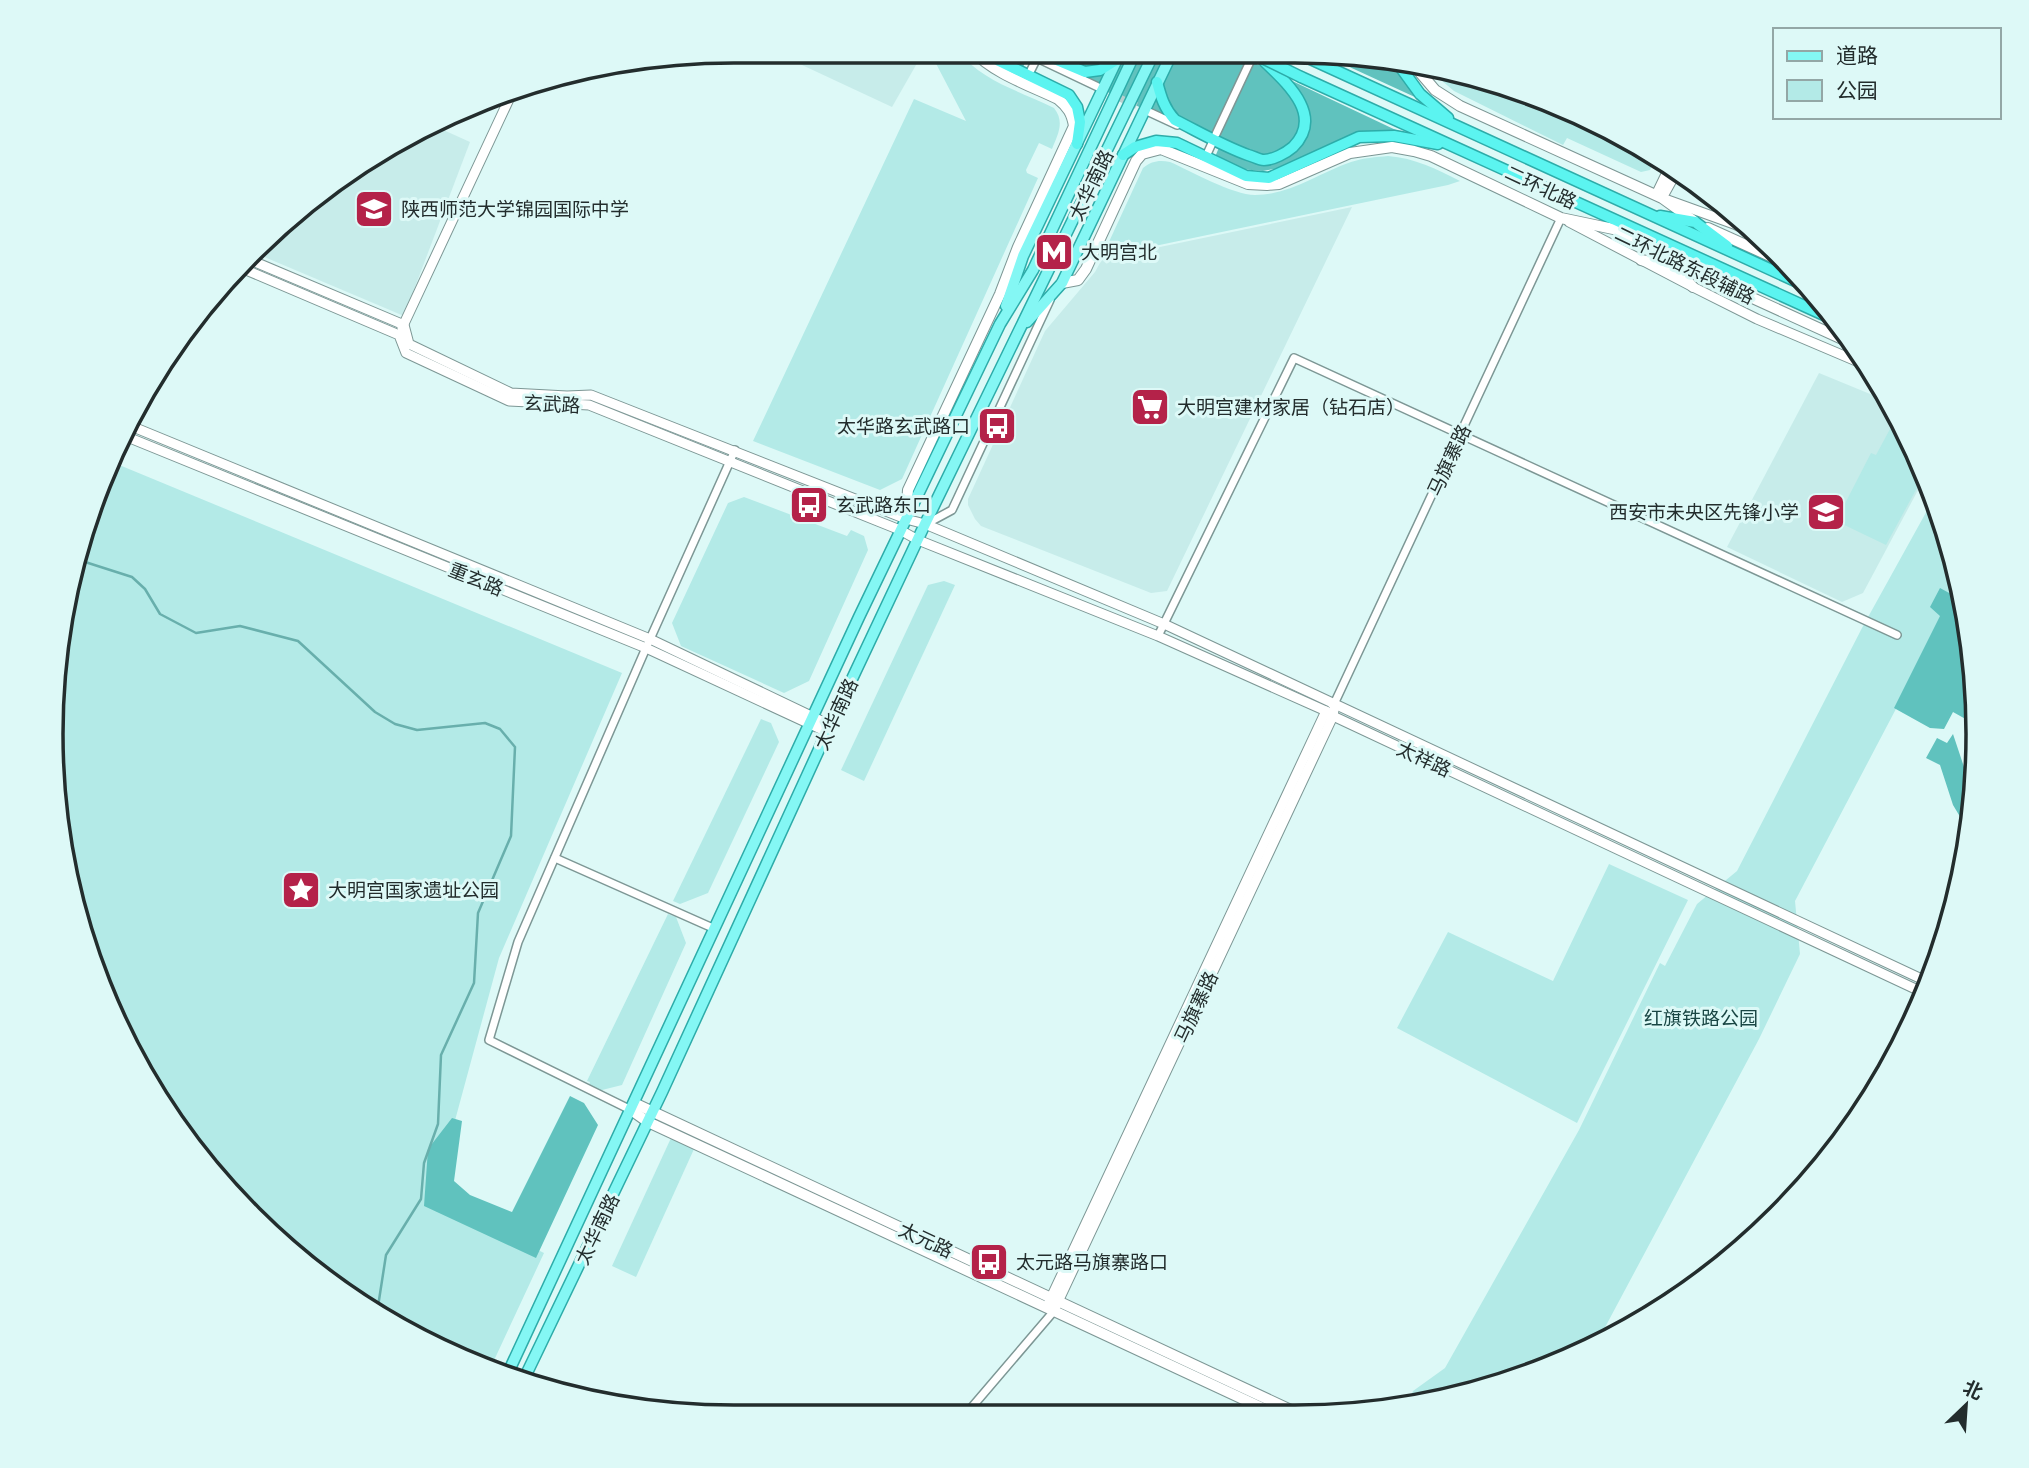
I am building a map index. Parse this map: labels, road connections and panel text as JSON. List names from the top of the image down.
{
  "streets": {
    "highway": ["二环北路"],
    "main road": ["太华南路", "二环北路东段辅路", "太元路"],
    "street": [
      "玄武路",
      "马旗寨路",
      "重玄路",
      "太祥路"
    ]
  },
  "crossings": [
    ["太华南路", "玄武路"],
    ["太华南路", "重玄路"],
    ["太华南路", "太祥路"],
    ["太华南路", "太元路"],
    ["二环北路东段辅路", "马旗寨路"],
    ["玄武路", "太祥路"],
    ["马旗寨路", "太祥路"],
    ["马旗寨路", "太元路"]
  ],
  "parks": ["红旗铁路公园"],
  "places": {
    "school or university": ["陕西师范大学锦园国际中学", "西安市未央区先锋小学"],
    "metro station": ["大明宫北"],
    "supermarket": ["大明宫建材家居（钻石店）"],
    "bus stop": ["太华路玄武路口", "玄武路东口", "太元路马旗寨路口"],
    "place": ["大明宫国家遗址公园"]
  },
  "legend": ["道路", "公园"],
  "north": "top right"
}
